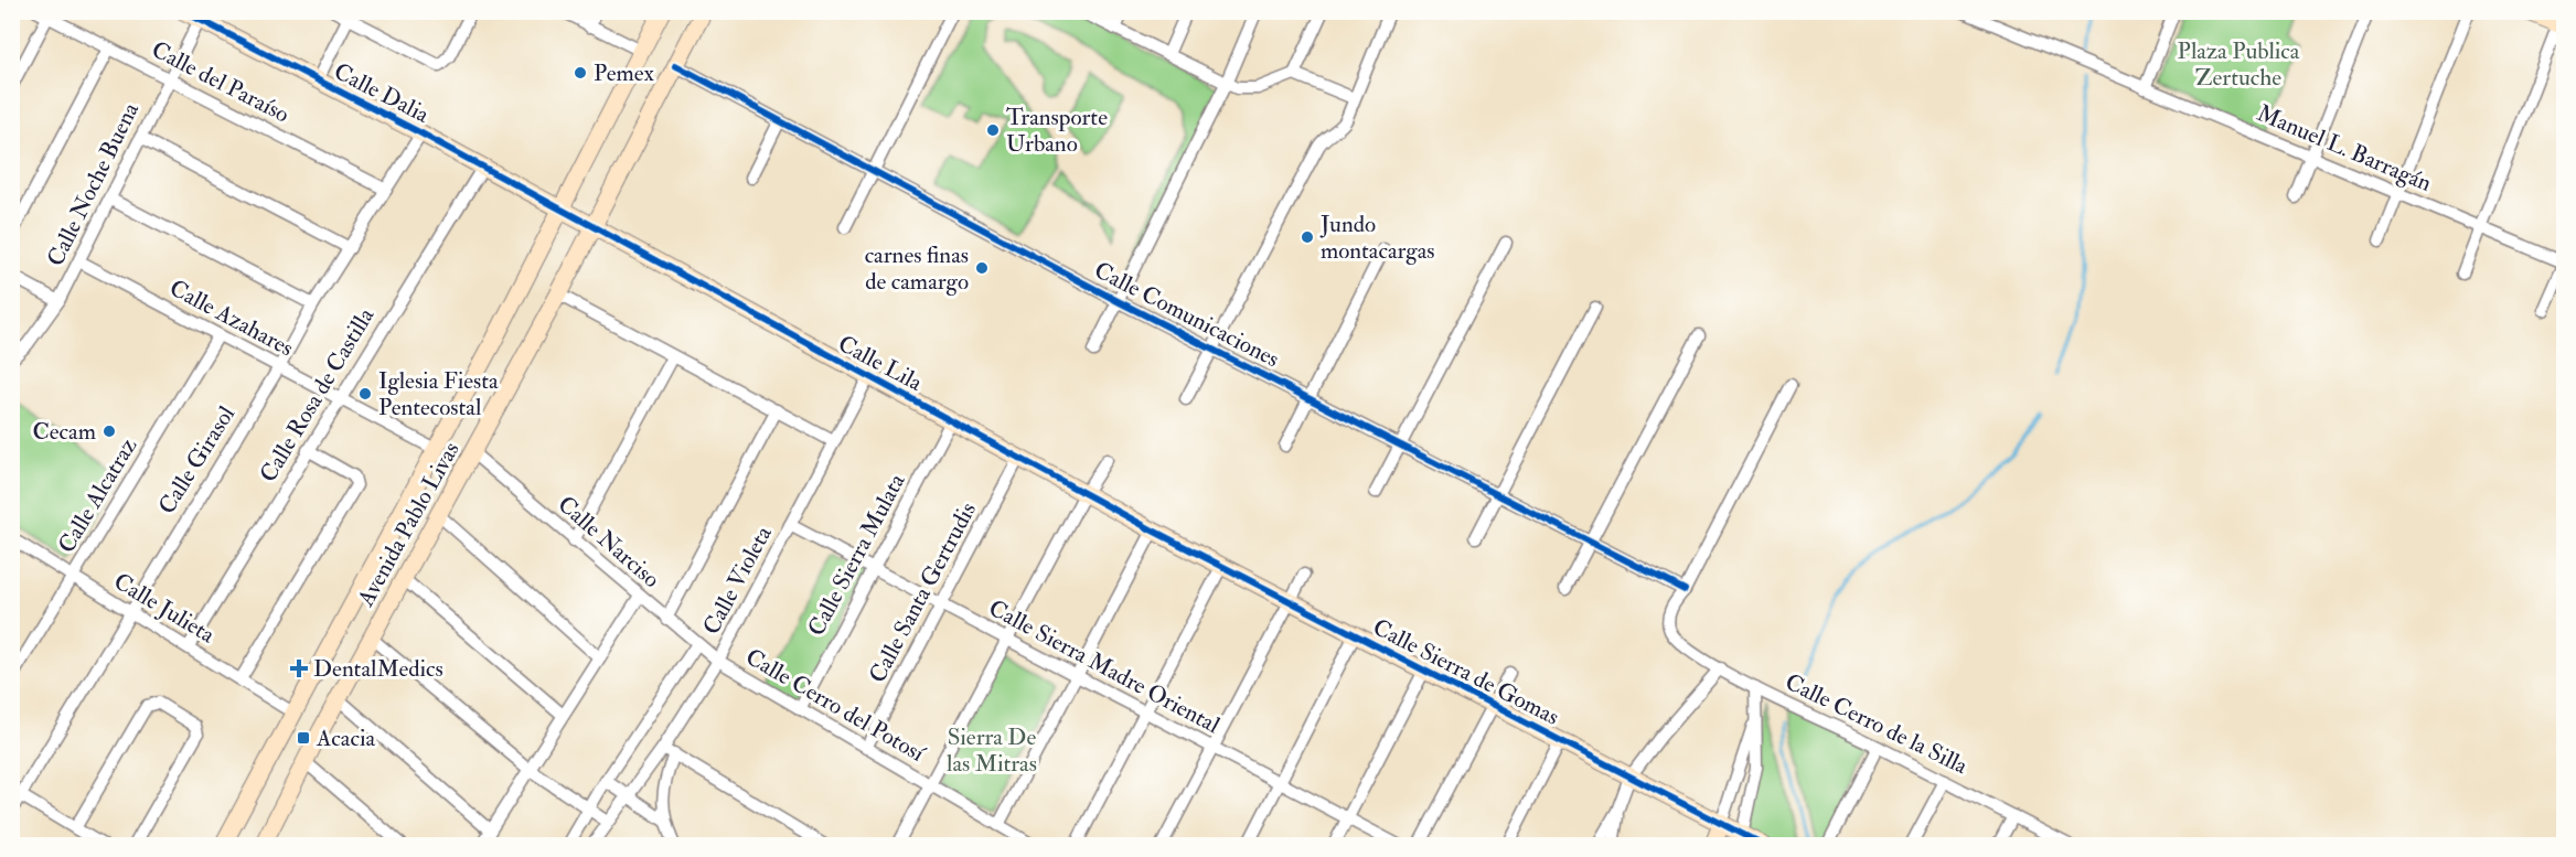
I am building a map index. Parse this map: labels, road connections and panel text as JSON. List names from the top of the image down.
{
  "streets": {
    "main road": [
      "Calle Dalia",
      "Calle Lila",
      "Avenida Pablo Livas",
      "Calle Sierra de Gomas"
    ],
    "street": [
      "Calle del Paraíso",
      "Manuel L. Barragán",
      "Calle Noche Buena",
      "Calle Comunicaciones",
      "Calle Azahares",
      "Calle Rosa de Castilla",
      "Calle Girasol",
      "Calle Alcatraz",
      "Calle Narciso",
      "Calle Sierra Mulata",
      "Calle Violeta",
      "Calle Santa Gertrudis",
      "Calle Julieta",
      "Calle Sierra Madre Oriental",
      "Calle Cerro del Potosí",
      "Calle Cerro de la Silla"
    ]
  },
  "crossings": [
    ["Calle del Paraíso", "Calle Noche Buena"],
    ["Calle del Paraíso", "Calle Girasol"],
    ["Calle Dalia", "Calle Noche Buena"],
    ["Calle Dalia", "Calle Lila"],
    ["Calle Dalia", "Calle Rosa de Castilla"],
    ["Calle Dalia", "Calle Girasol"],
    ["Calle Dalia", "Avenida Pablo Livas"],
    ["Calle Noche Buena", "Calle Azahares"],
    ["Calle Comunicaciones", "Avenida Pablo Livas"],
    ["Calle Comunicaciones", "Calle Cerro de la Silla"],
    ["Calle Azahares", "Calle Rosa de Castilla"],
    ["Calle Azahares", "Calle Girasol"],
    ["Calle Azahares", "Calle Alcatraz"],
    ["Calle Azahares", "Avenida Pablo Livas"],
    ["Calle Lila", "Avenida Pablo Livas"],
    ["Calle Lila", "Calle Sierra Mulata"],
    ["Calle Lila", "Calle Violeta"],
    ["Calle Lila", "Calle Santa Gertrudis"],
    ["Calle Lila", "Calle Sierra de Gomas"],
    ["Calle Rosa de Castilla", "Calle Julieta"],
    ["Calle Girasol", "Calle Julieta"],
    ["Calle Alcatraz", "Calle Julieta"],
    ["Avenida Pablo Livas", "Calle Narciso"],
    ["Avenida Pablo Livas", "Calle Julieta"],
    ["Calle Narciso", "Calle Violeta"],
    ["Calle Narciso", "Calle Cerro del Potosí"],
    ["Calle Sierra Mulata", "Calle Sierra Madre Oriental"],
    ["Calle Sierra Mulata", "Calle Cerro del Potosí"],
    ["Calle Violeta", "Calle Sierra Madre Oriental"],
    ["Calle Violeta", "Calle Cerro del Potosí"],
    ["Calle Santa Gertrudis", "Calle Sierra Madre Oriental"],
    ["Calle Santa Gertrudis", "Calle Cerro del Potosí"]
  ],
  "parks": ["Plaza Publica Zertuche", "Sierra De las Mitras"],
  "places": {
    "other": [
      "Pemex",
      "Transporte Urbano",
      "Jundo montacargas",
      "carnes finas de camargo",
      "Iglesia Fiesta Pentecostal",
      "Cecam"
    ],
    "health": ["DentalMedics"],
    "transit": ["Acacia"]
  }
}
